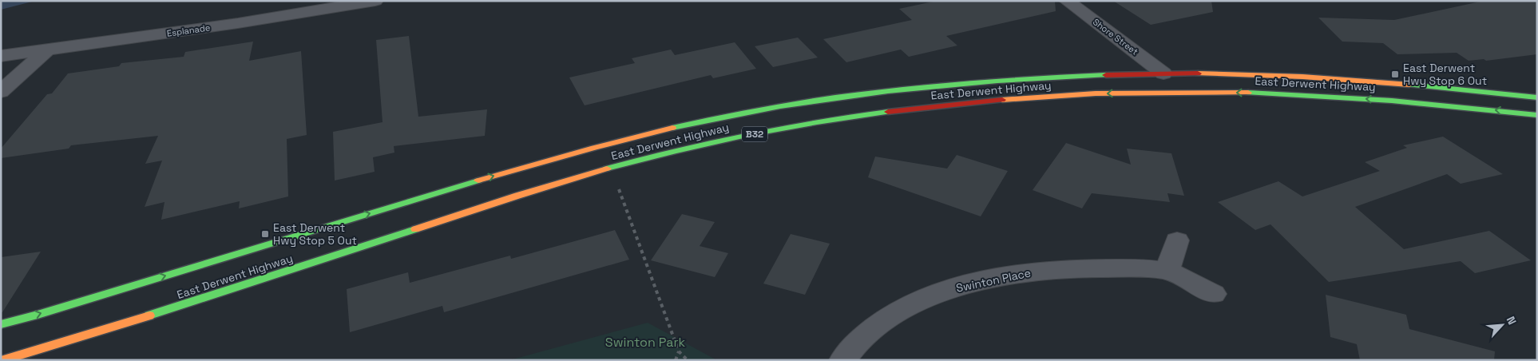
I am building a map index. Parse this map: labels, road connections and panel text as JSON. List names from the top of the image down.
{
  "streets": {
    "main road": ["East Derwent Highway", "B32"],
    "street": ["Esplanade", "Shore Street", "Swinton Place"]
  },
  "crossings": [
    ["Shore Street", "East Derwent Highway"]
  ],
  "parks": ["Swinton Park"],
  "places": {
    "transit": ["East Derwent Hwy Stop 6 Out", "East Derwent Hwy Stop 5 Out"]
  },
  "north": "top right"
}
